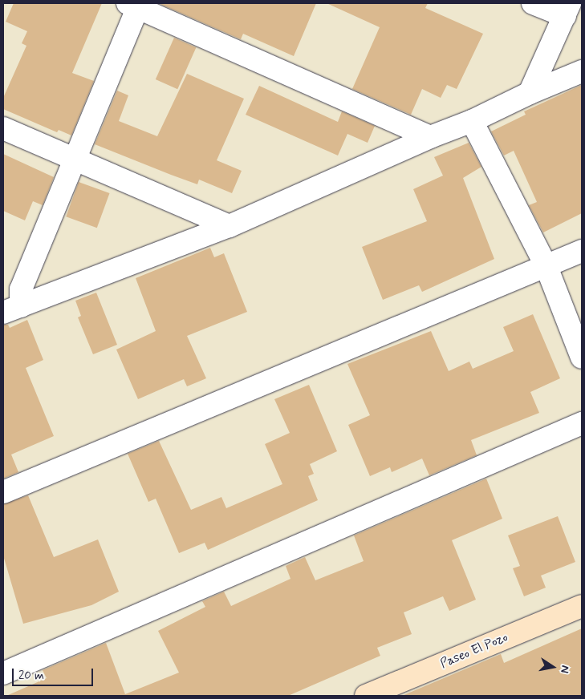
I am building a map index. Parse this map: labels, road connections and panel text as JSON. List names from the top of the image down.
{
  "streets": {
    "street": ["Paseo El Pozo"]
  },
  "scale_bar": "20 m",
  "north": "right"
}
